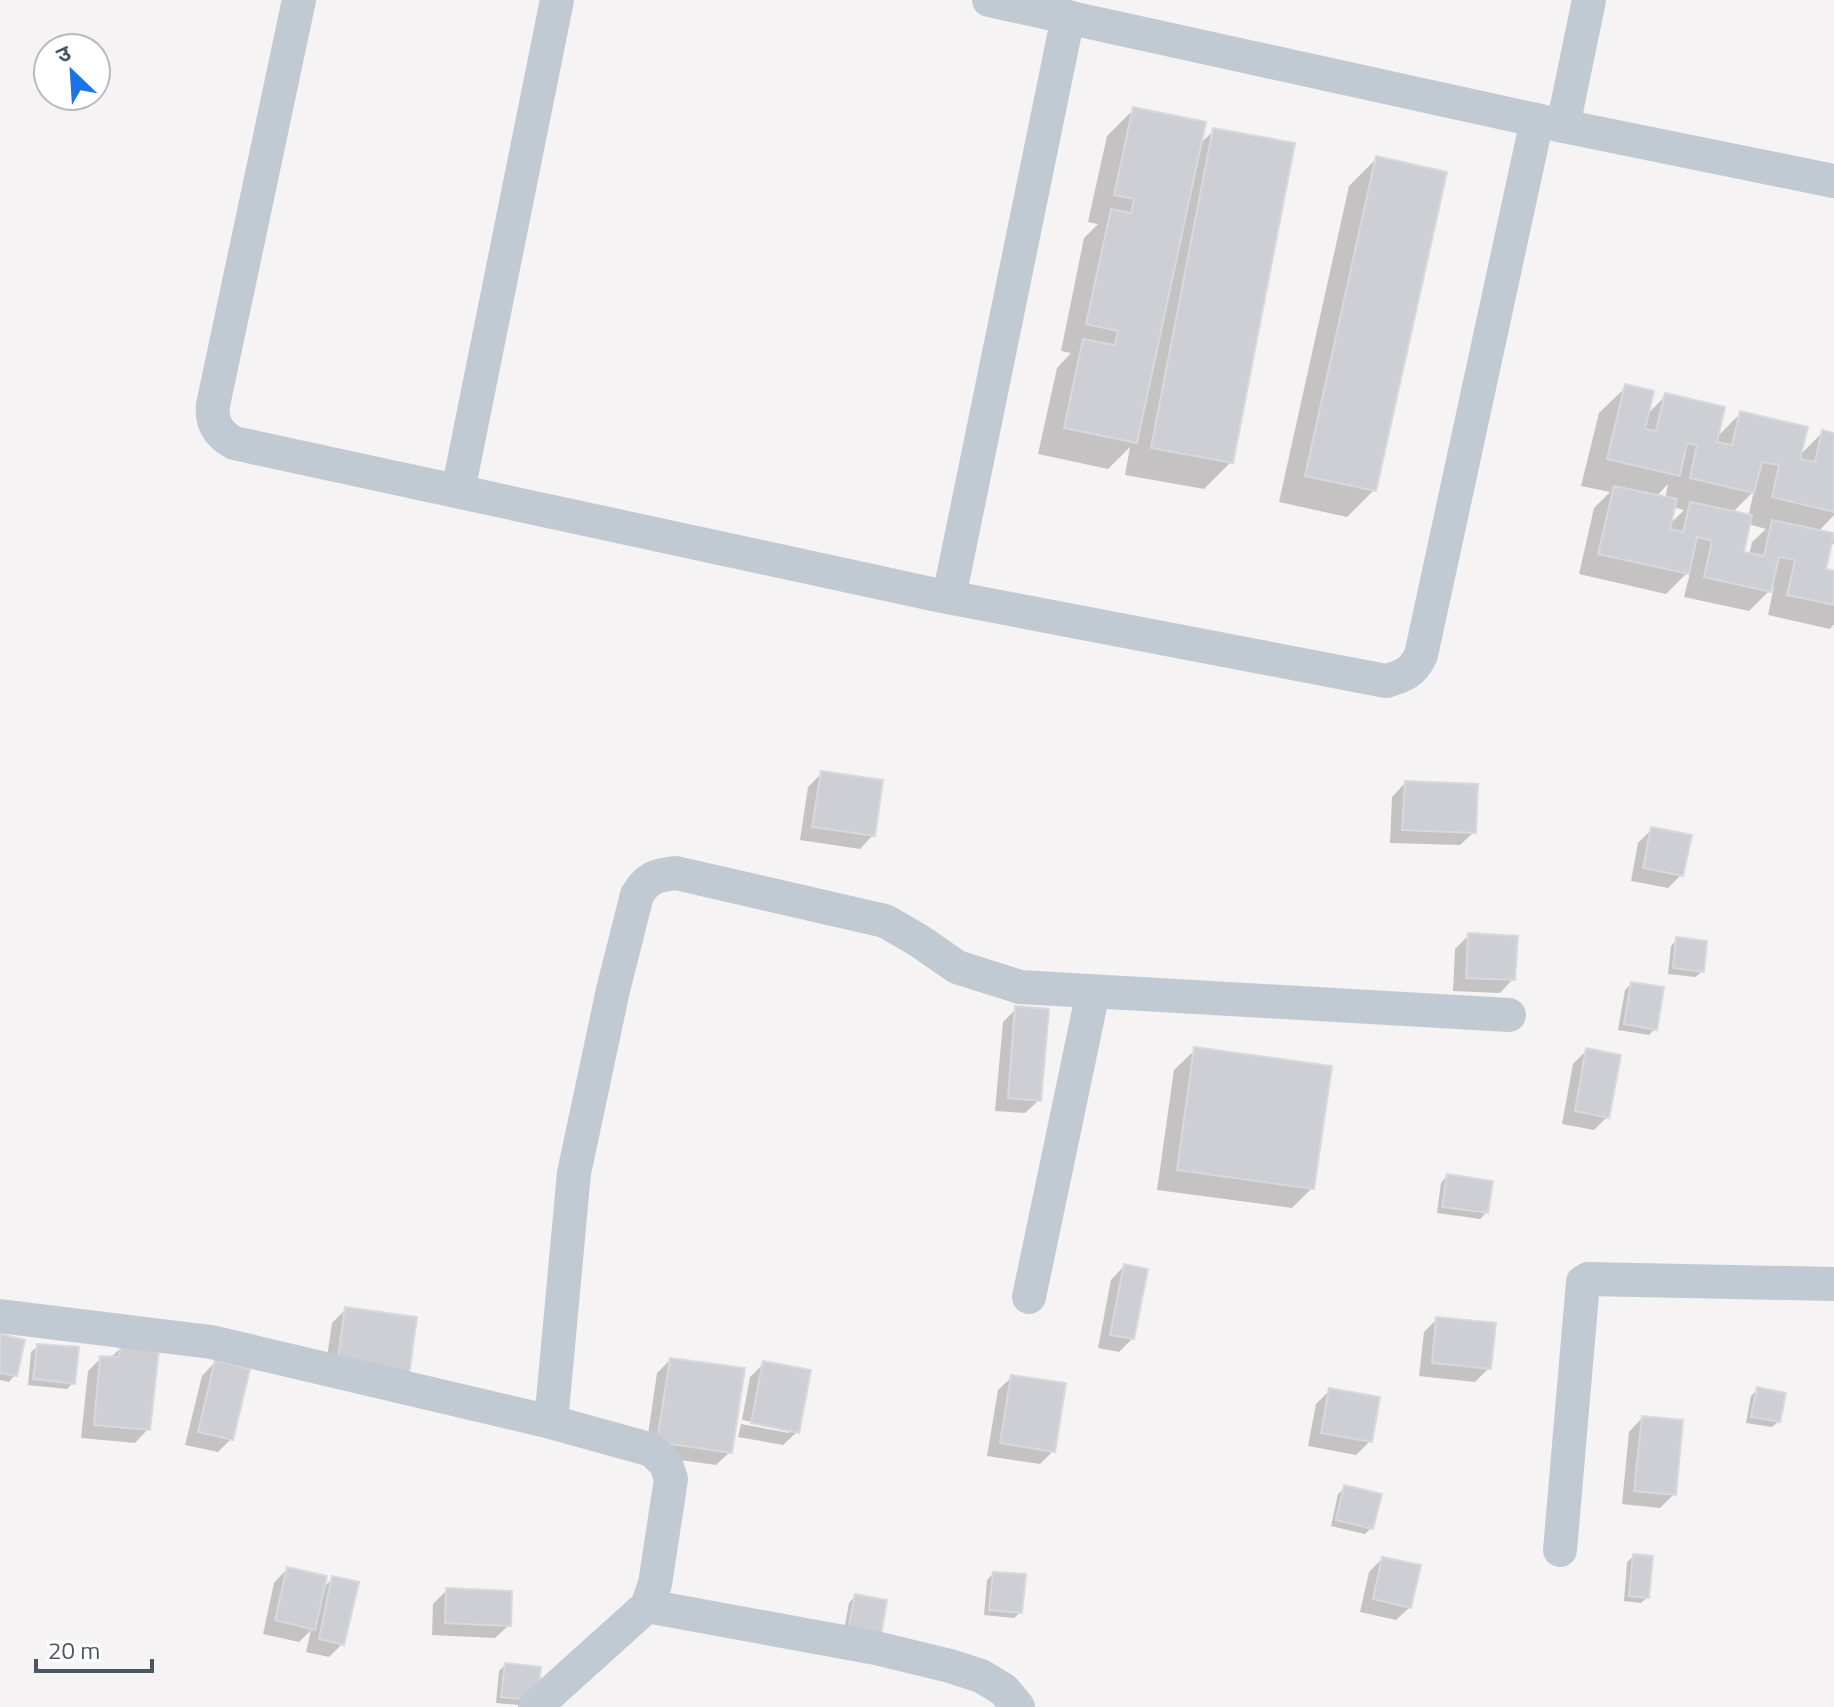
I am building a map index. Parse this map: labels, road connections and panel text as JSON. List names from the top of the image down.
{
  "scale_bar": "20 m",
  "north": "top left"
}
